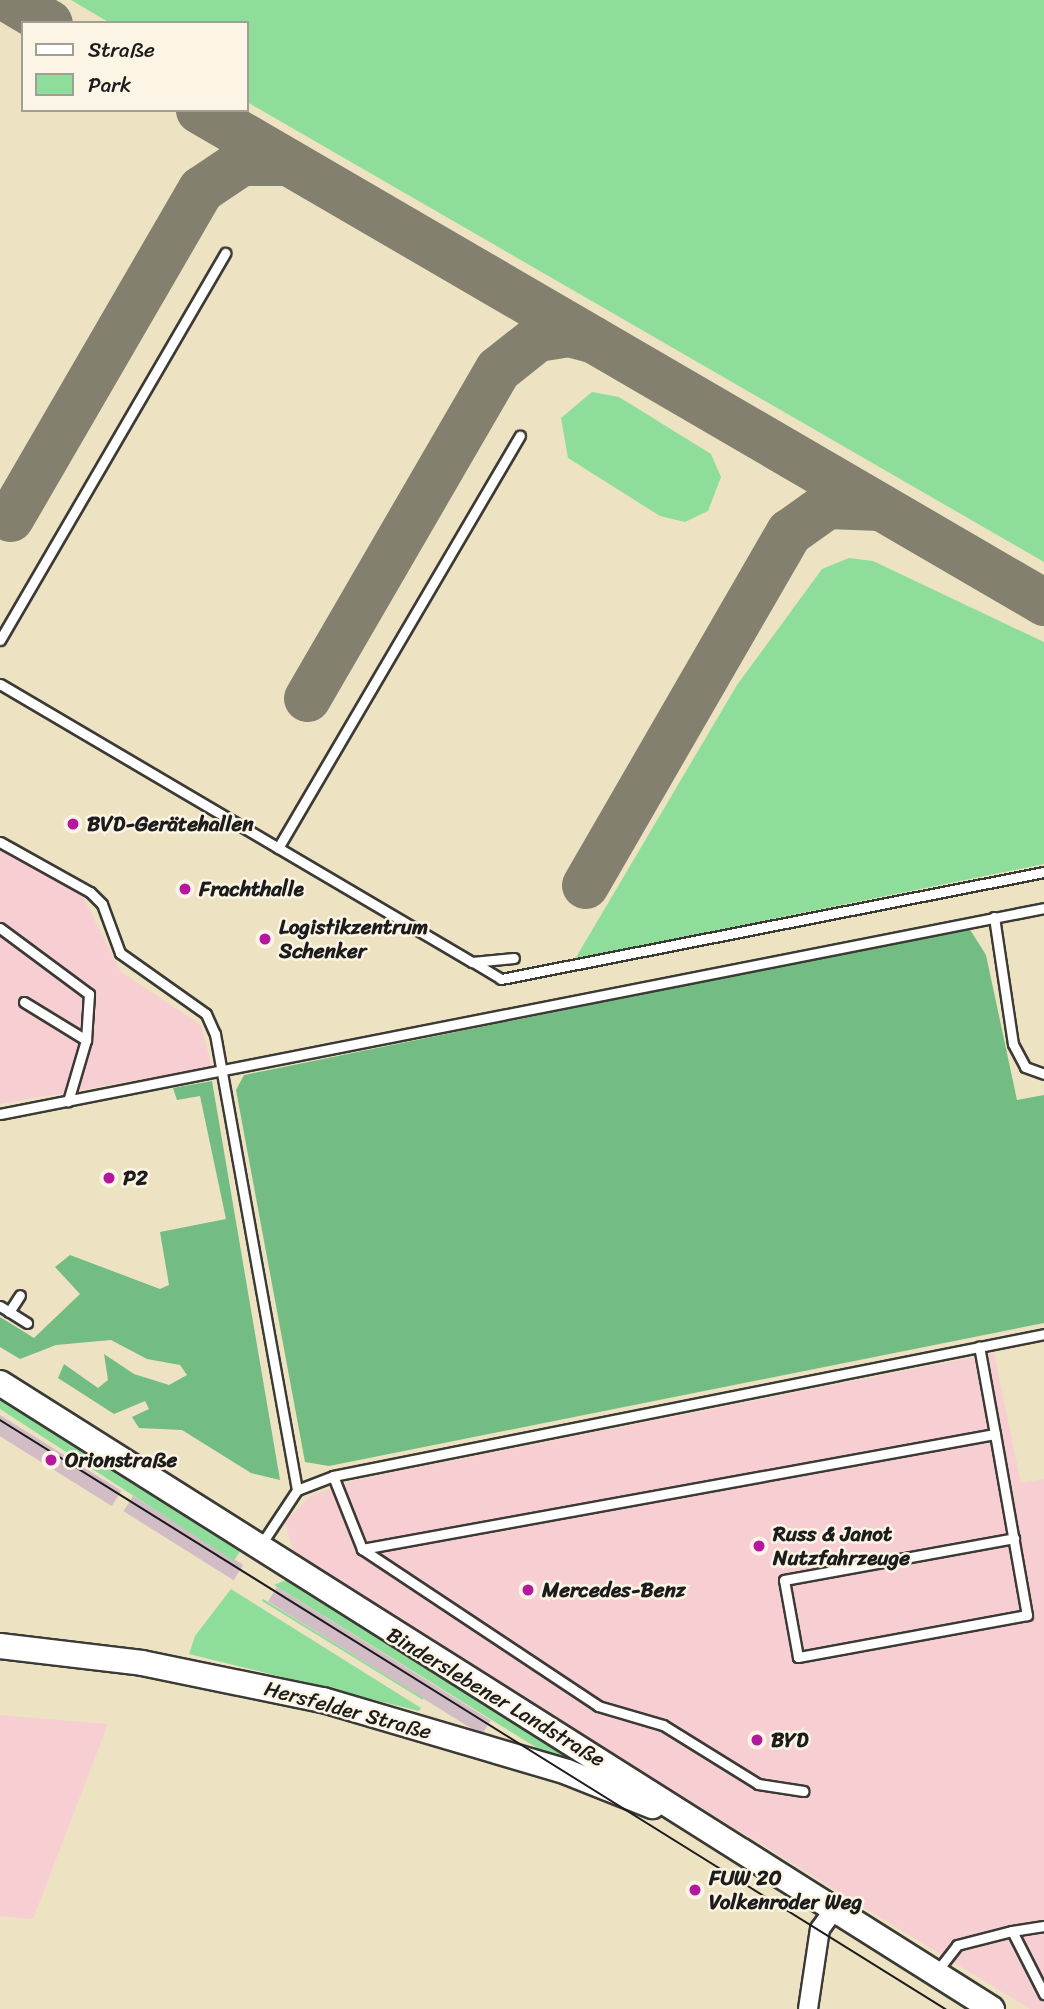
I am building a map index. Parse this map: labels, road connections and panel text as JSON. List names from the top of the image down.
{
  "streets": {
    "main road": ["Binderslebener Landstraße", "Hersfelder Straße"]
  },
  "crossings": [
    ["Binderslebener Landstraße", "Hersfelder Straße"]
  ],
  "places": [
    "BVD-Gerätehallen",
    "Frachthalle",
    "Logistikzentrum Schenker",
    "P2",
    "Orionstraße",
    "Russ & Janot Nutzfahrzeuge",
    "Mercedes-Benz",
    "BYD",
    "FUW 20 Volkenroder Weg"
  ],
  "legend": ["Straße", "Park"]
}
